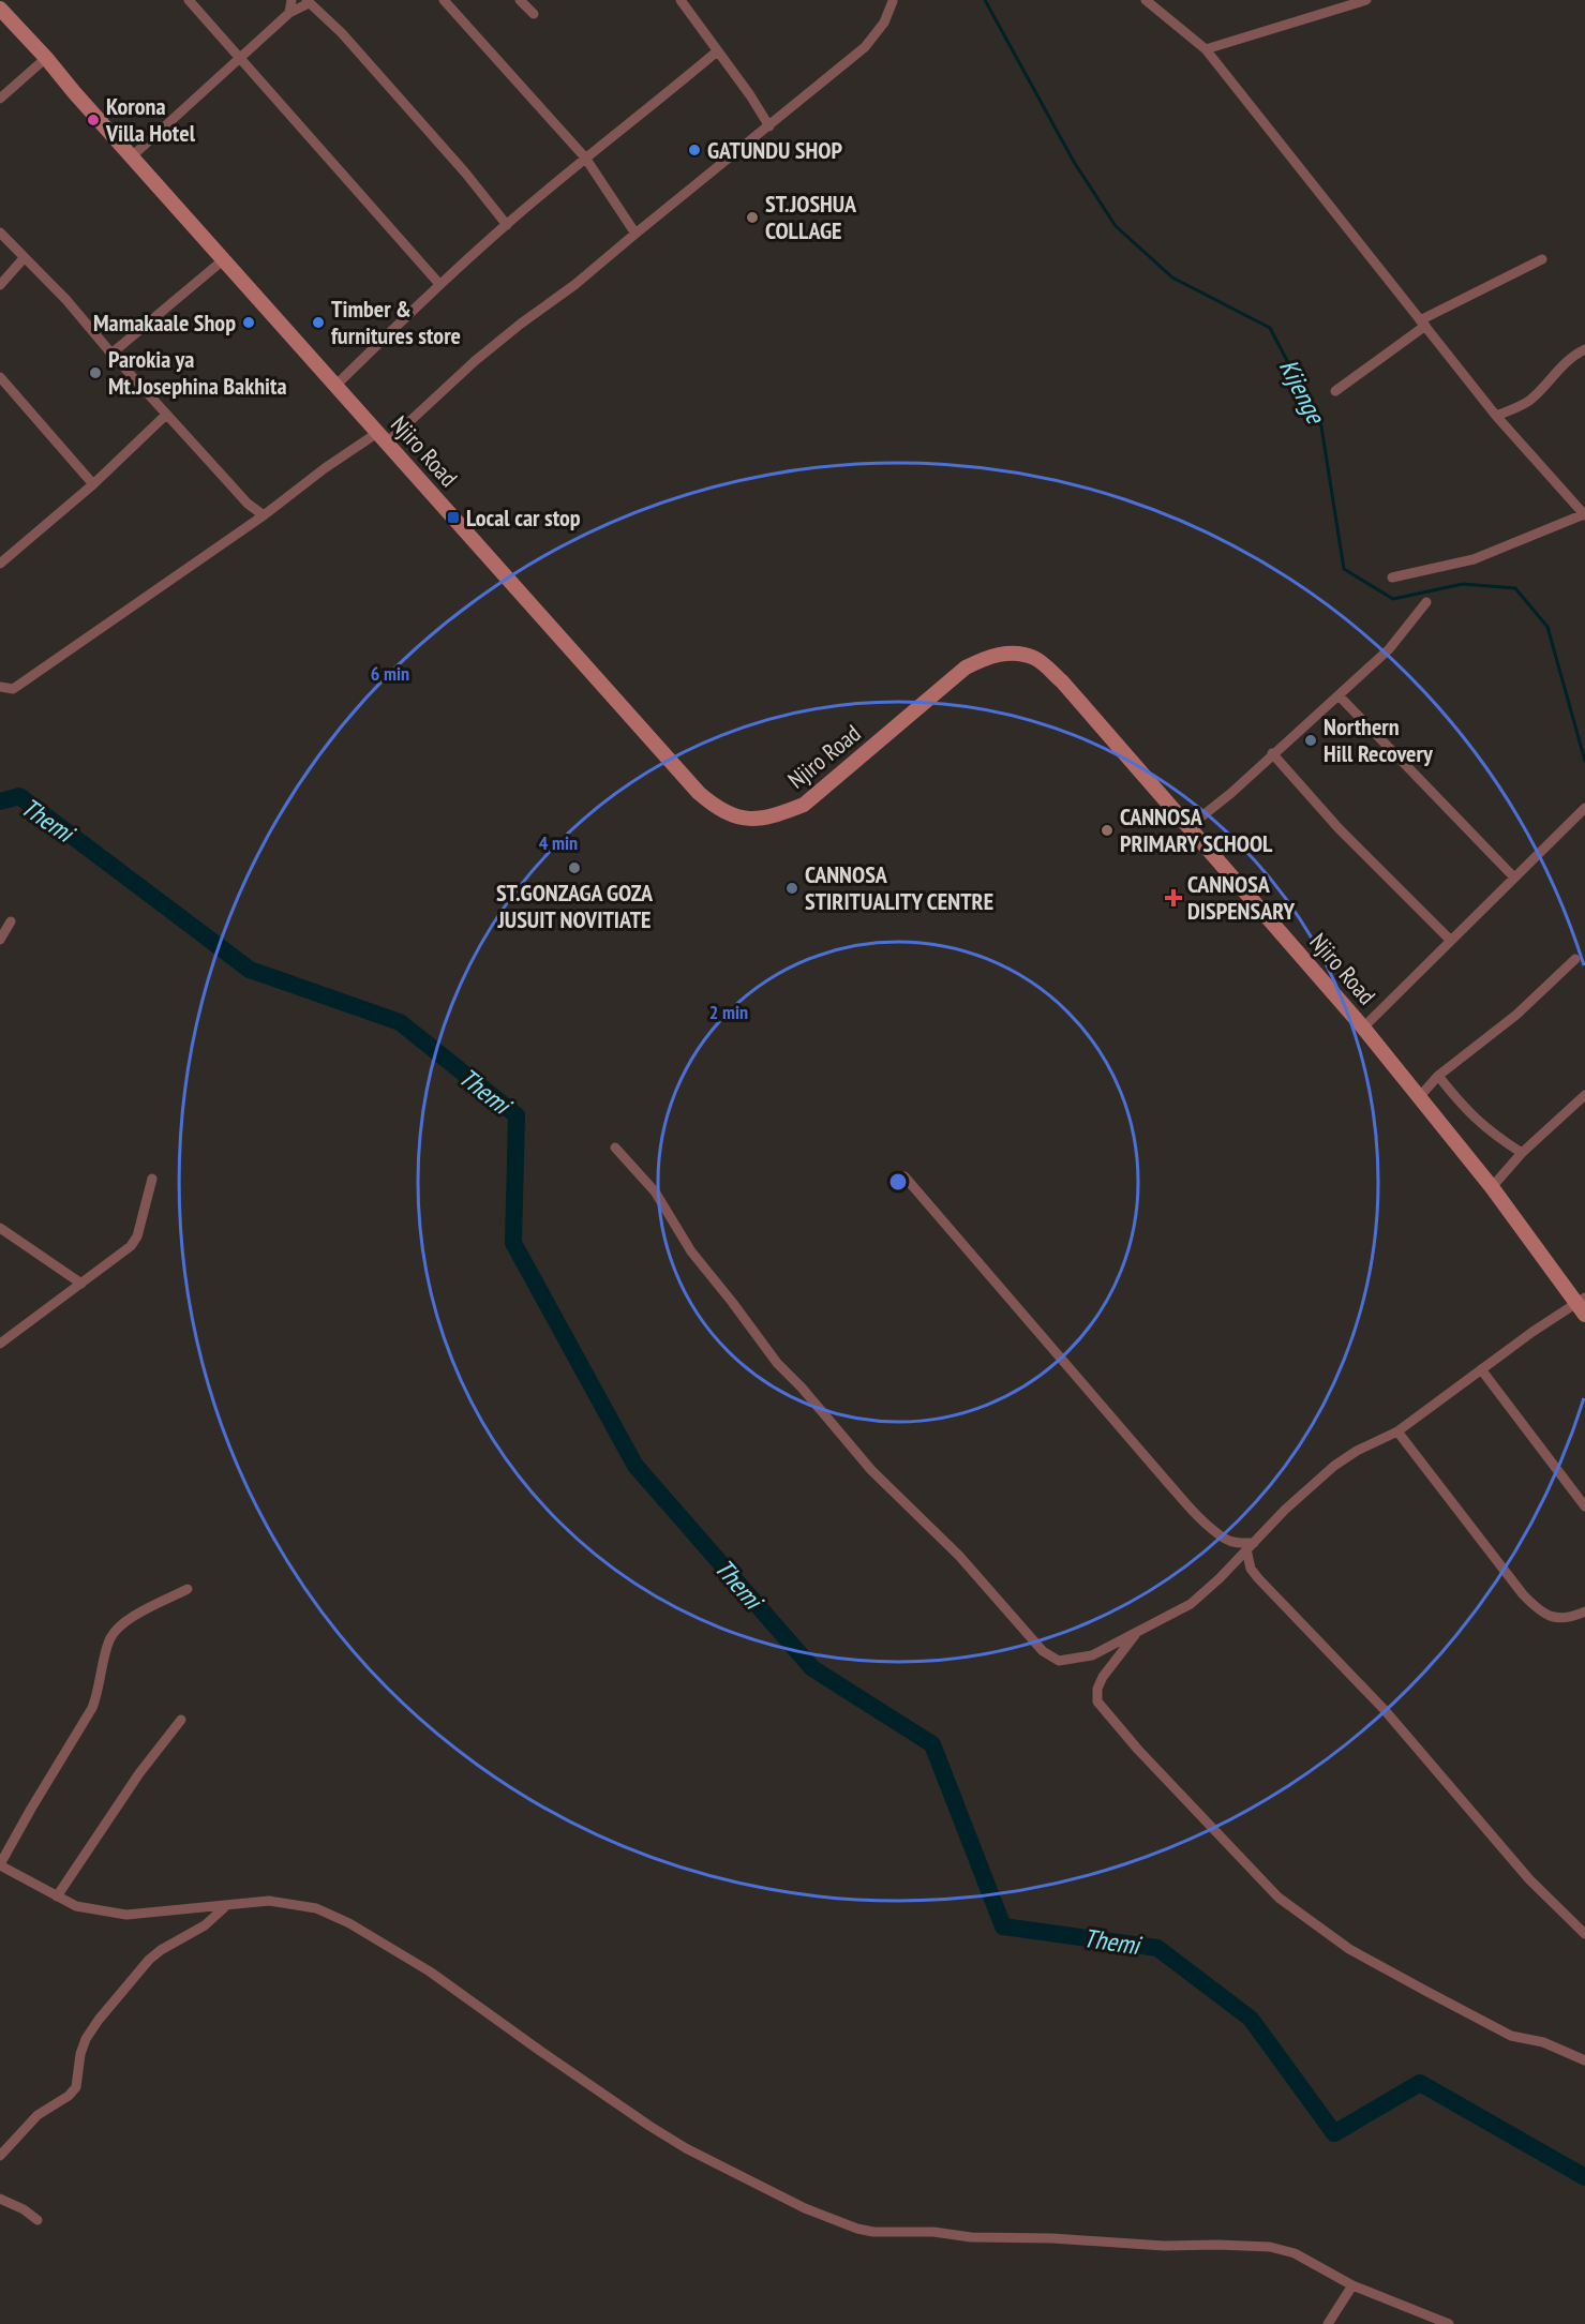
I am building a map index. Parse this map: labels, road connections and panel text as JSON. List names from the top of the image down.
{
  "streets": {
    "street": ["Njiro Road"]
  },
  "water": ["Kijenge", "Themi"],
  "places": {
    "other": [
      "Korona Villa Hotel",
      "GATUNDU SHOP",
      "ST.JOSHUA COLLAGE",
      "Mamakaale Shop",
      "Timber & furnitures store",
      "Parokia ya Mt.Josephina Bakhita",
      "Northern Hill Recovery",
      "CANNOSA PRIMARY SCHOOL",
      "ST.GONZAGA GOZA JUSUIT NOVITIATE",
      "CANNOSA STIRITUALITY CENTRE"
    ],
    "transit": ["Local car stop"],
    "health": ["CANNOSA DISPENSARY"]
  },
  "rings": ["6 min", "4 min", "2 min"]
}
